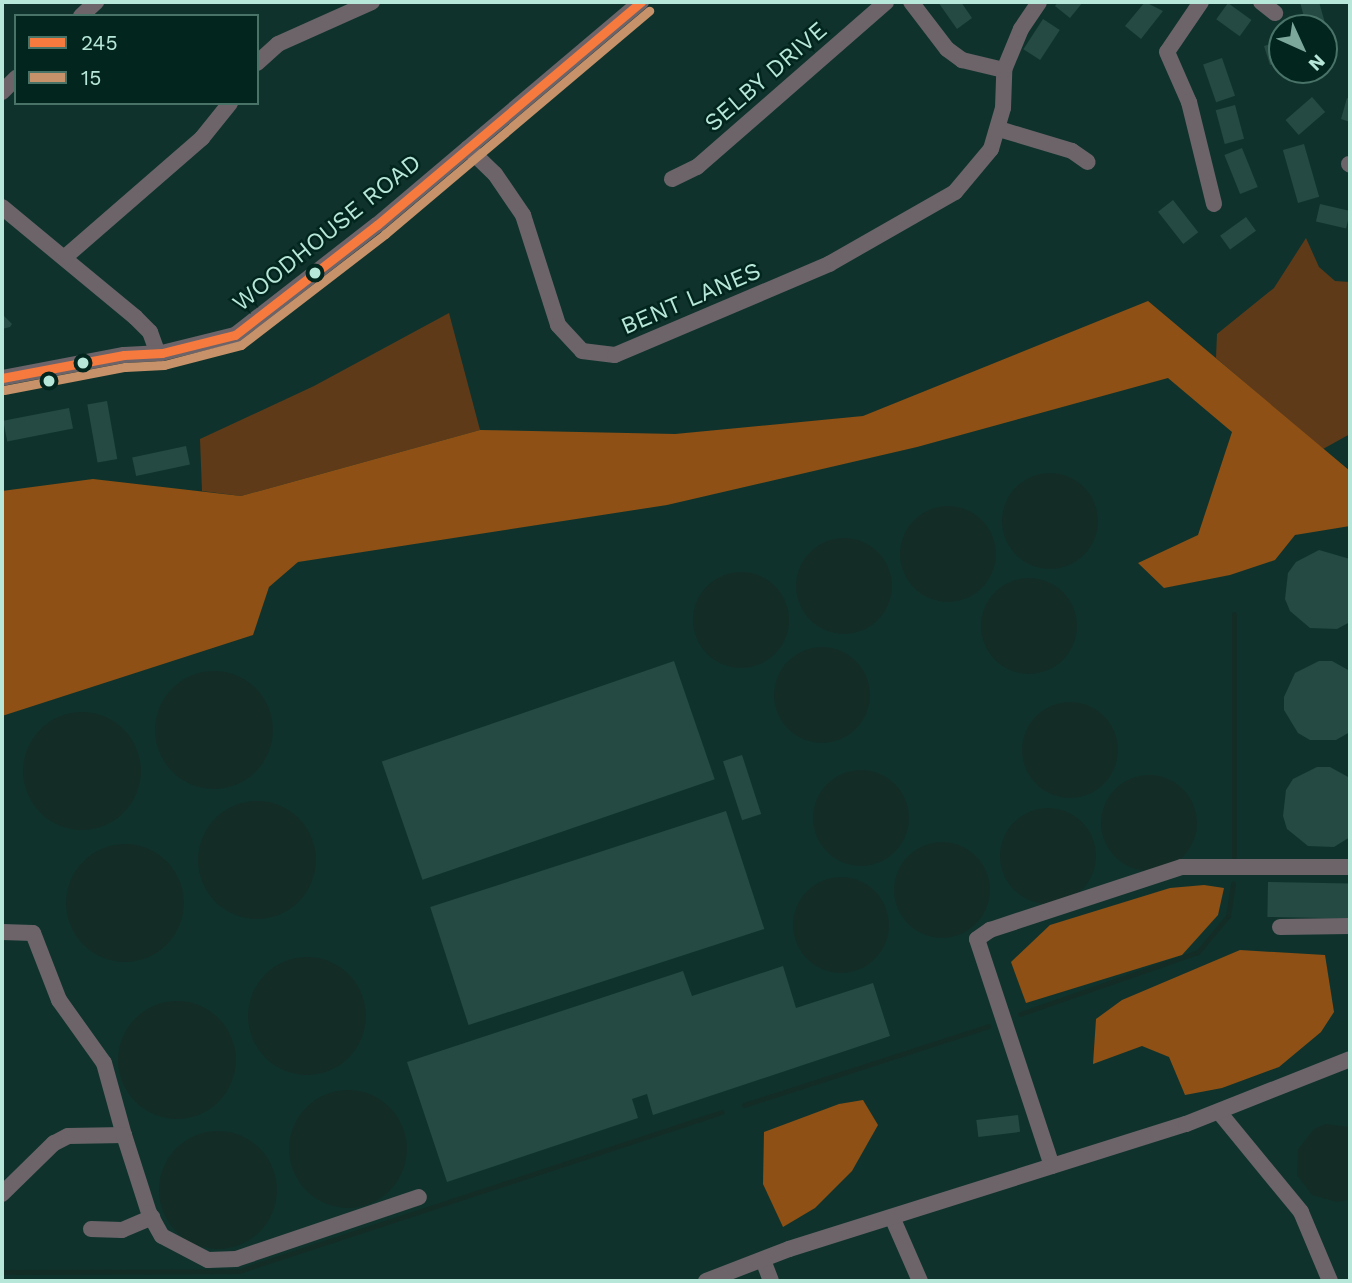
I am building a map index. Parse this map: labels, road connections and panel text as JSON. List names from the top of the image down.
{
  "streets": {
    "street": ["SELBY DRIVE", "WOODHOUSE ROAD", "BENT LANES"]
  },
  "crossings": [
    ["WOODHOUSE ROAD", "BENT LANES"]
  ],
  "lines": ["transit line 245", "transit line 15"],
  "legend": ["245", "15"],
  "north": "bottom right"
}
